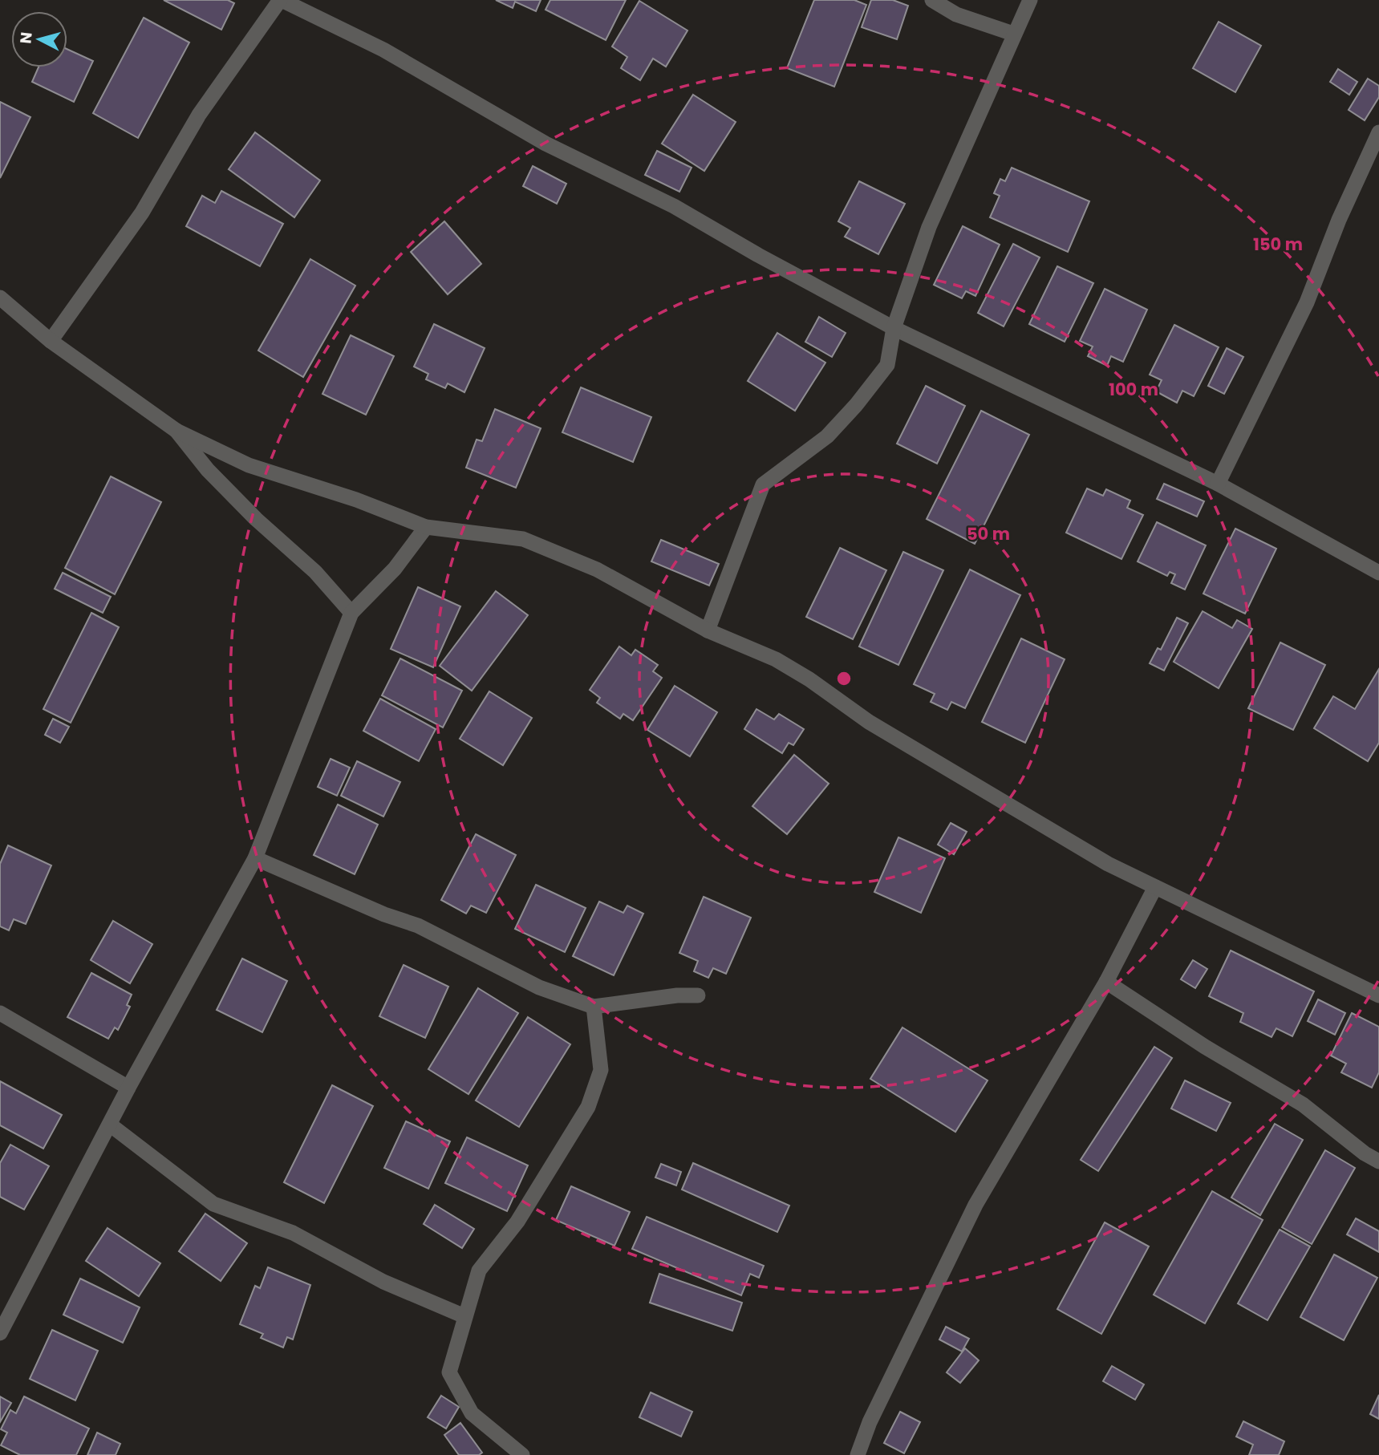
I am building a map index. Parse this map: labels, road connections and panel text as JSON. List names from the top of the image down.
{
  "north": "left",
  "rings": ["150 m", "100 m", "50 m"]
}
